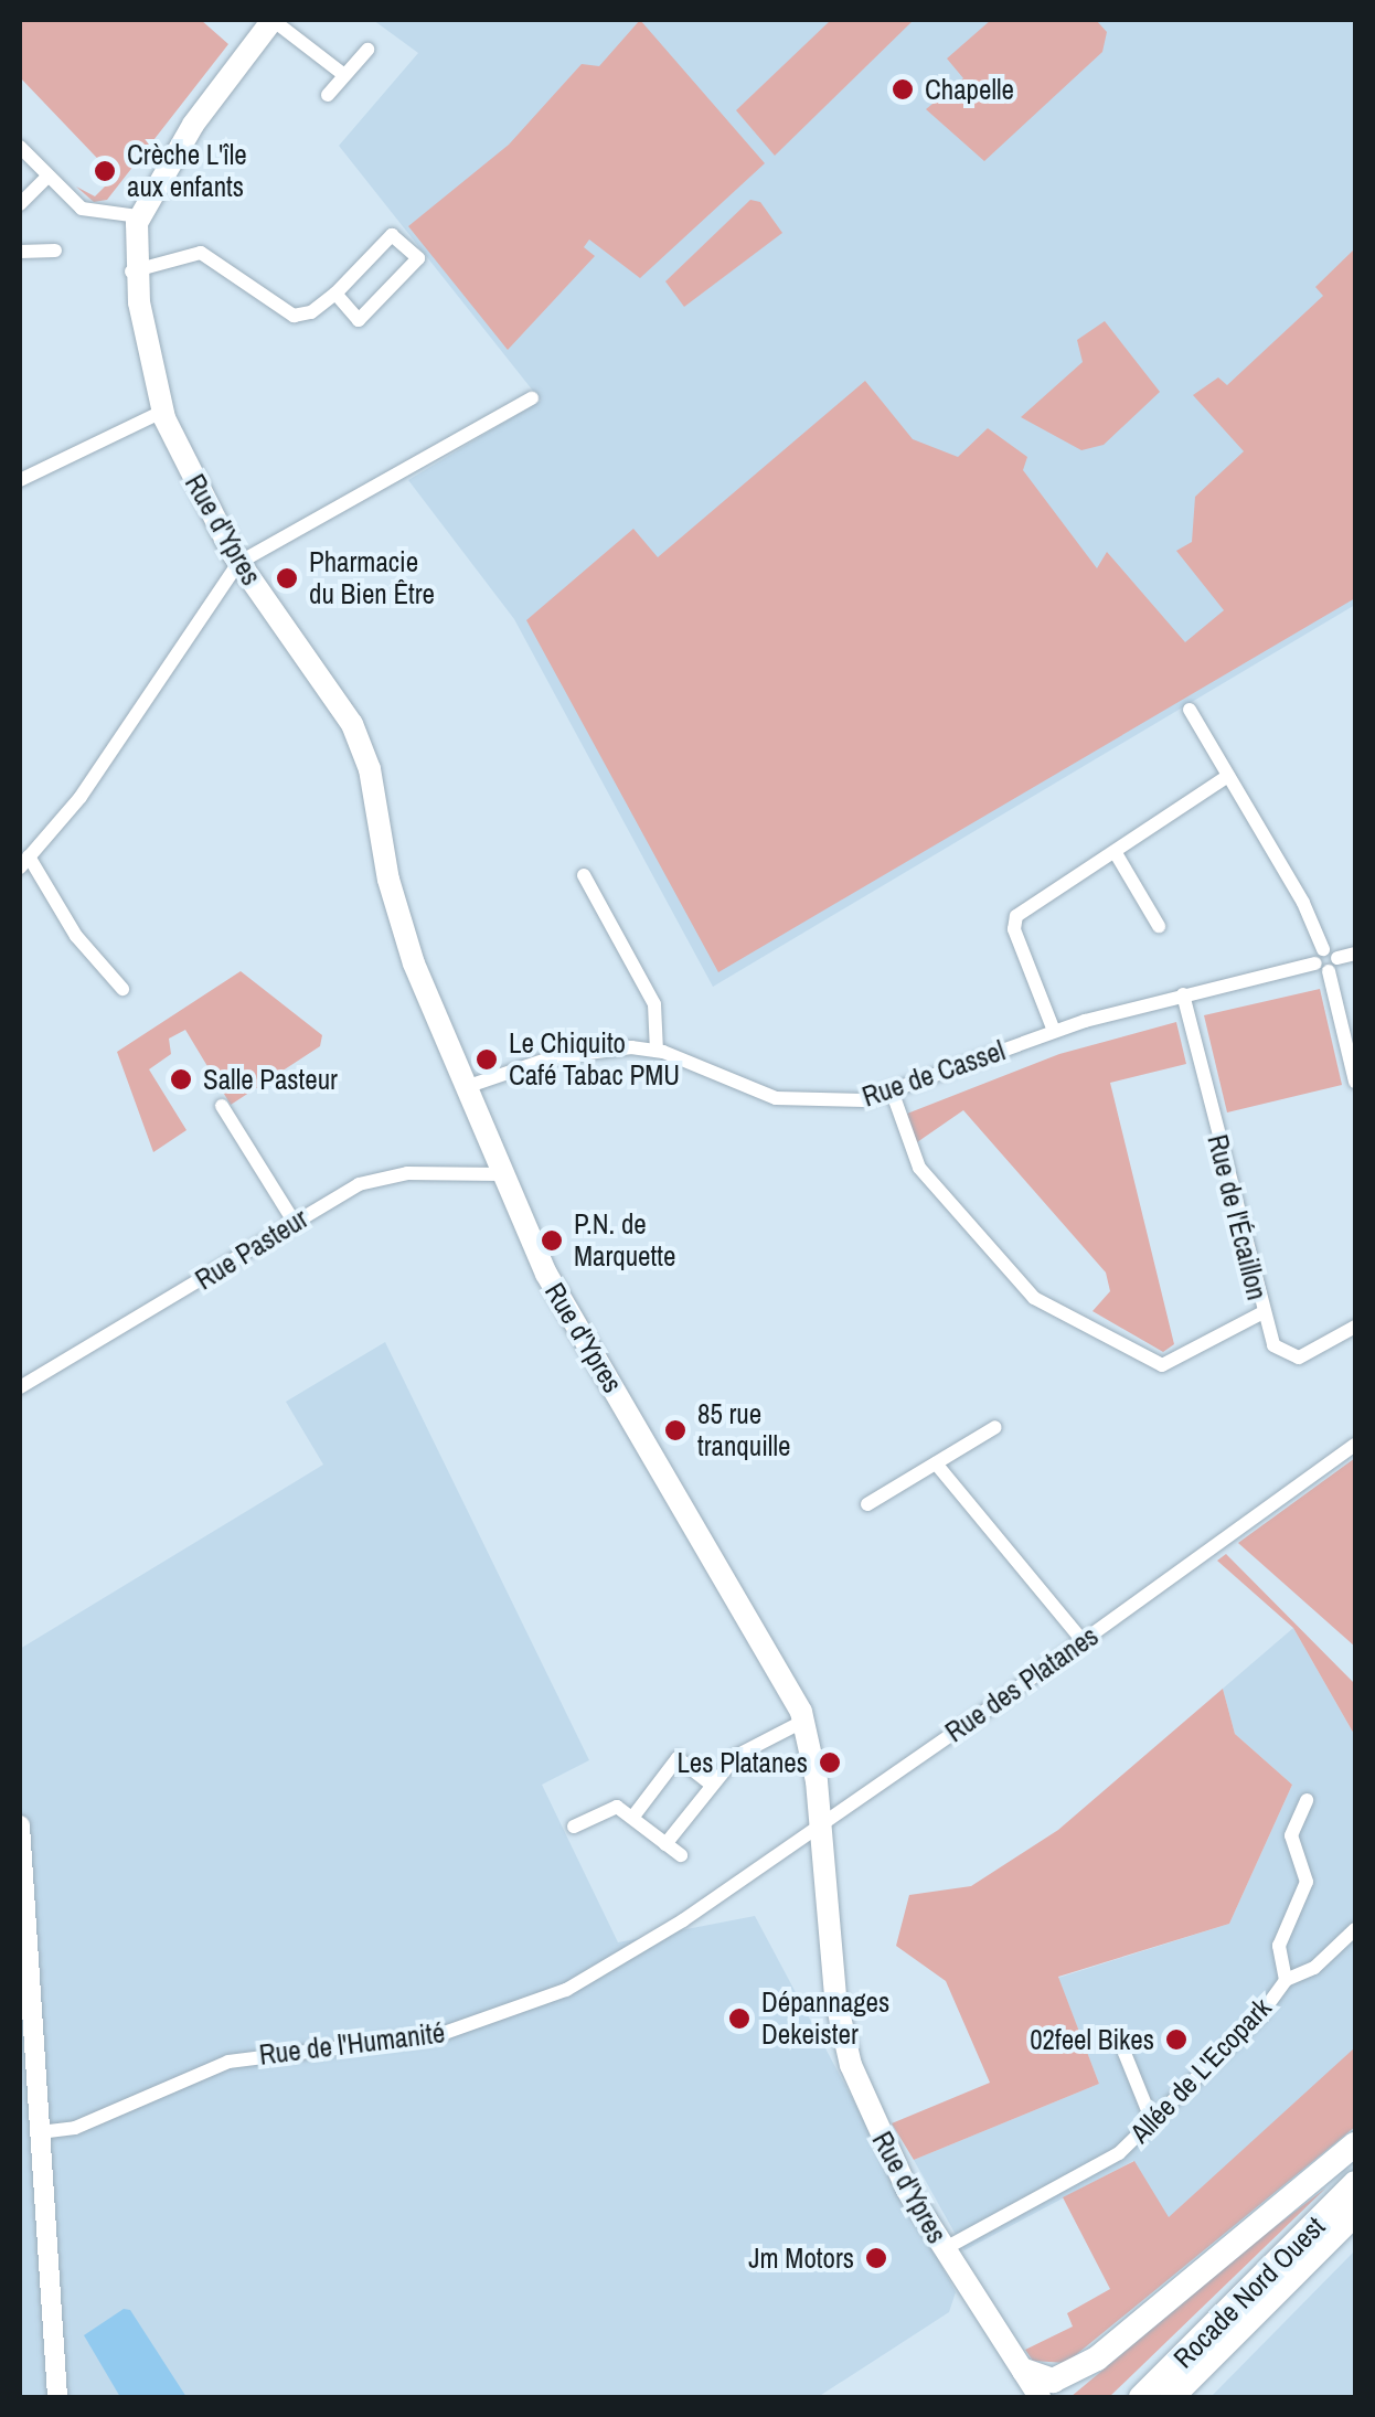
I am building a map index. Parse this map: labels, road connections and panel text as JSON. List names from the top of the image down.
{
  "streets": {
    "highway": ["Rocade Nord Ouest"],
    "main road": ["Rue d'Ypres"],
    "street": [
      "Rue de Cassel",
      "Rue de l'Écaillon",
      "Rue Pasteur",
      "Rue des Platanes",
      "Rue de l'Humanité",
      "Allée de L'Ecopark"
    ]
  },
  "crossings": [
    ["Rue d'Ypres", "Rue de Cassel"],
    ["Rue d'Ypres", "Rue Pasteur"],
    ["Rue d'Ypres", "Rue des Platanes"],
    ["Rue d'Ypres", "Rue de l'Humanité"],
    ["Rue d'Ypres", "Allée de L'Ecopark"],
    ["Rue de Cassel", "Rue de l'Écaillon"],
    ["Rue des Platanes", "Rue de l'Humanité"]
  ],
  "places": [
    "Chapelle",
    "Crèche L'île aux enfants",
    "Pharmacie du Bien Être",
    "Le Chiquito Café Tabac PMU",
    "Salle Pasteur",
    "P.N. de Marquette",
    "85 rue tranquille",
    "Les Platanes",
    "Dépannages Dekeister",
    "02feel Bikes",
    "Jm Motors"
  ]
}
